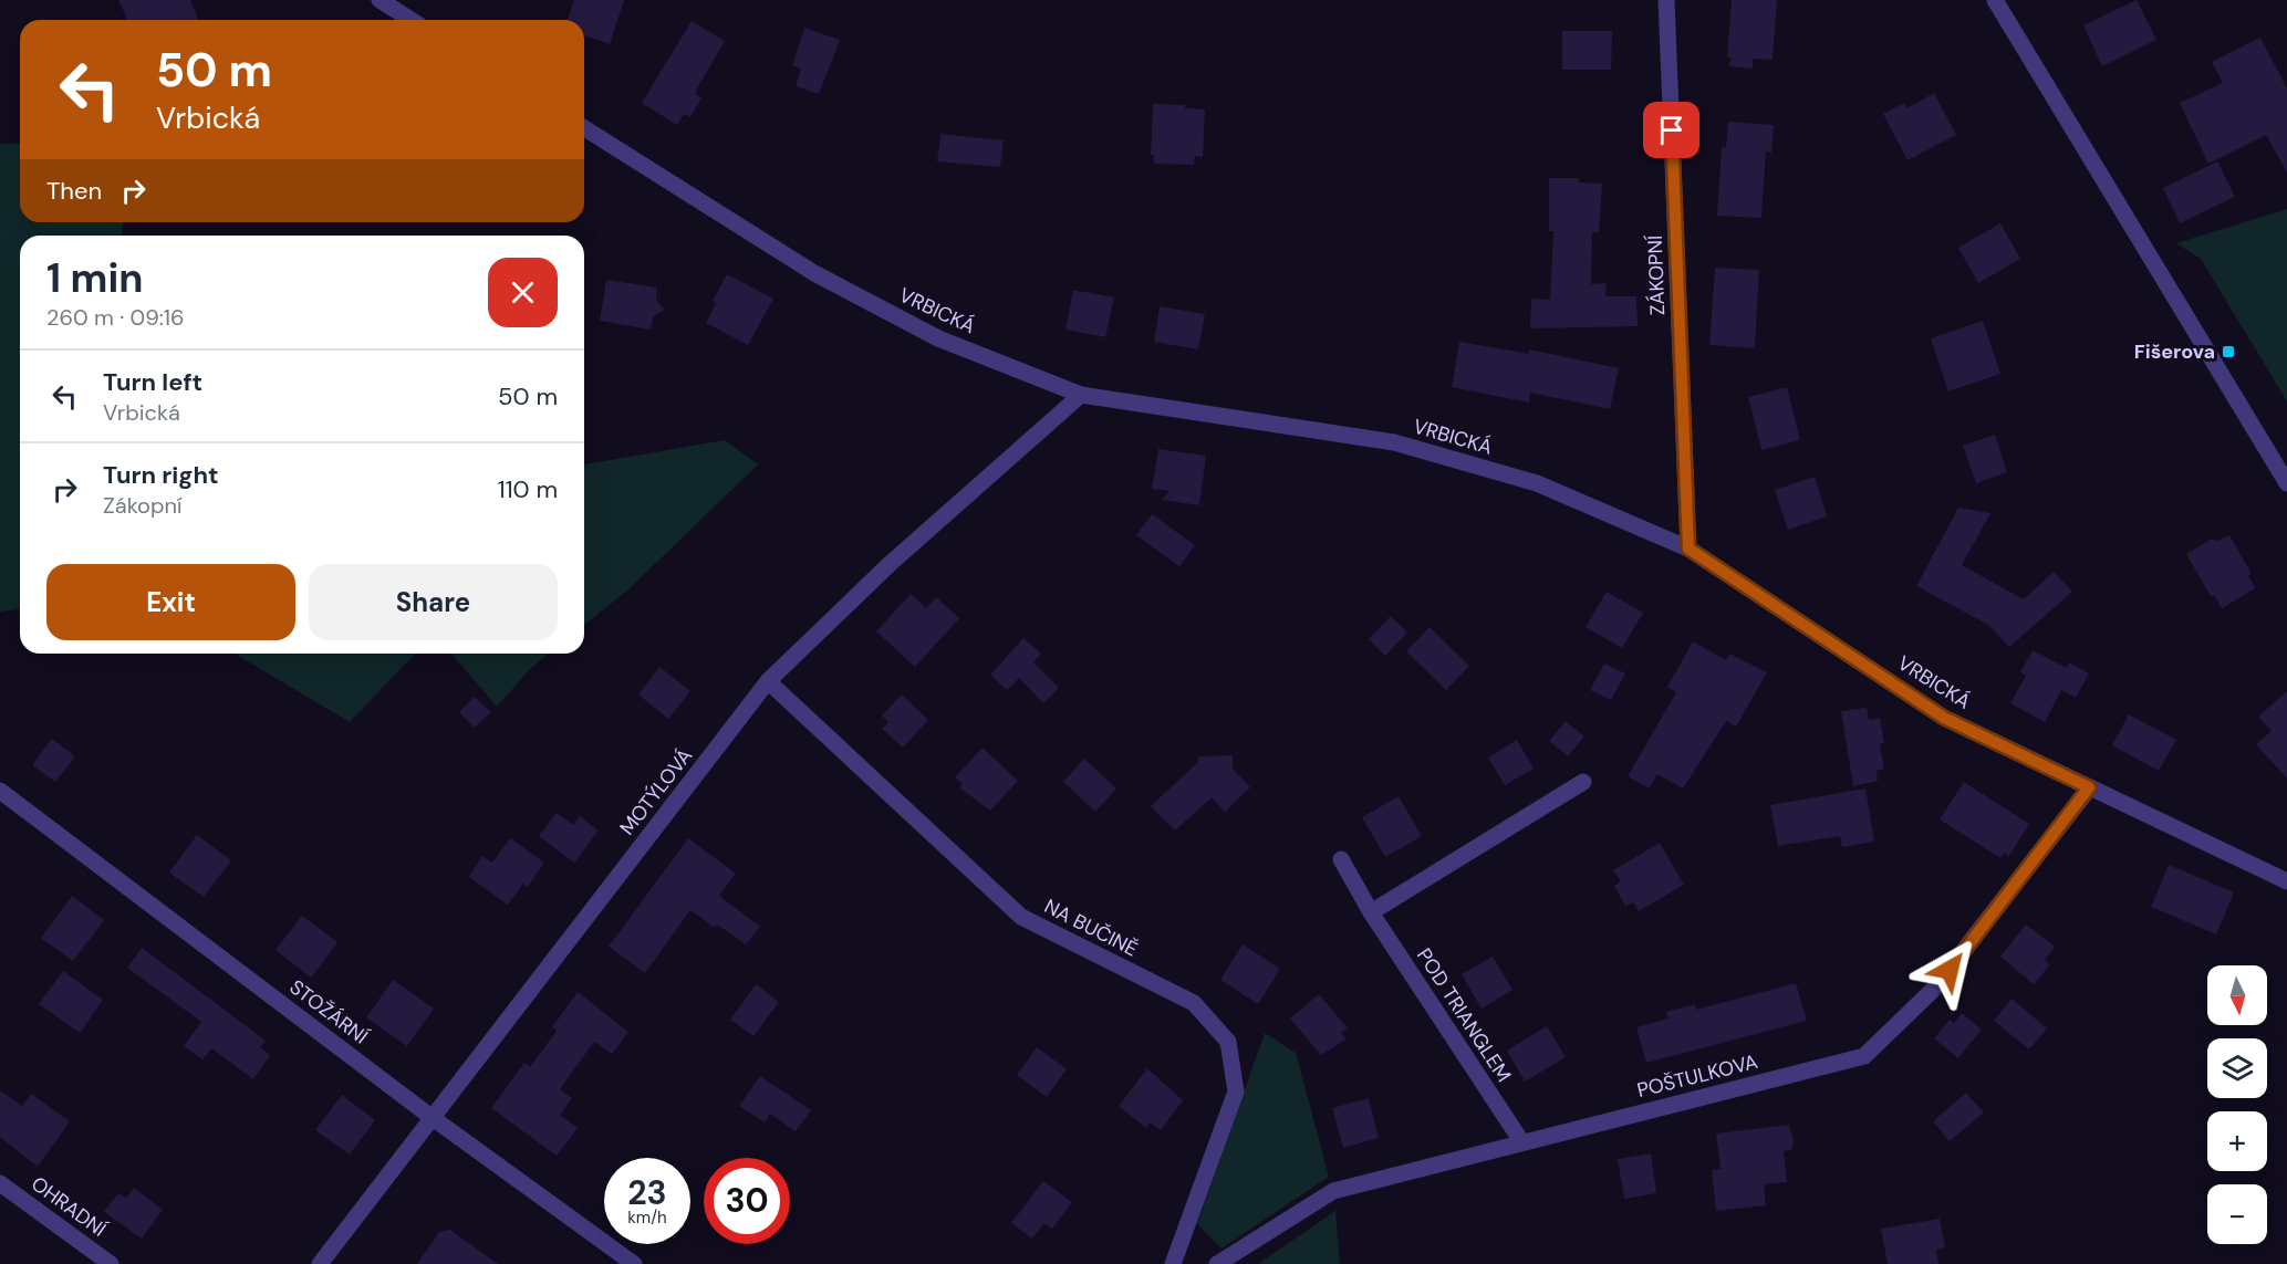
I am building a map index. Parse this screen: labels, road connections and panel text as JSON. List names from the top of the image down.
{
  "streets": {
    "street": [
      "ZÁKOPNÍ",
      "VRBICKÁ",
      "MOTÝLOVÁ",
      "NA BUČINĚ",
      "STOŽÁRNÍ",
      "POD TRIANGLEM",
      "POŠTULKOVA",
      "OHRADNÍ"
    ]
  },
  "crossings": [
    ["ZÁKOPNÍ", "VRBICKÁ"],
    ["VRBICKÁ", "MOTÝLOVÁ"],
    ["VRBICKÁ", "POŠTULKOVA"],
    ["MOTÝLOVÁ", "NA BUČINĚ"],
    ["MOTÝLOVÁ", "STOŽÁRNÍ"],
    ["POD TRIANGLEM", "POŠTULKOVA"]
  ],
  "places": {
    "transit": ["Fišerova"]
  },
  "north": "bottom",
  "page": {
    "turn": ["50 m", "Vrbická"],
    "then": "Then",
    "heading": ["1 min", "260 m · 09:16"],
    "list": [
      {
        "name": "Turn left",
        "note": "Vrbická",
        "value": "50 m"
      },
      {
        "name": "Turn right",
        "note": "Zákopní",
        "value": "110 m"
      }
    ],
    "buttons": ["Exit", "Share"],
    "map_buttons": ["+", "−"],
    "speed": "23 km/h",
    "limit": "30"
  }
}
